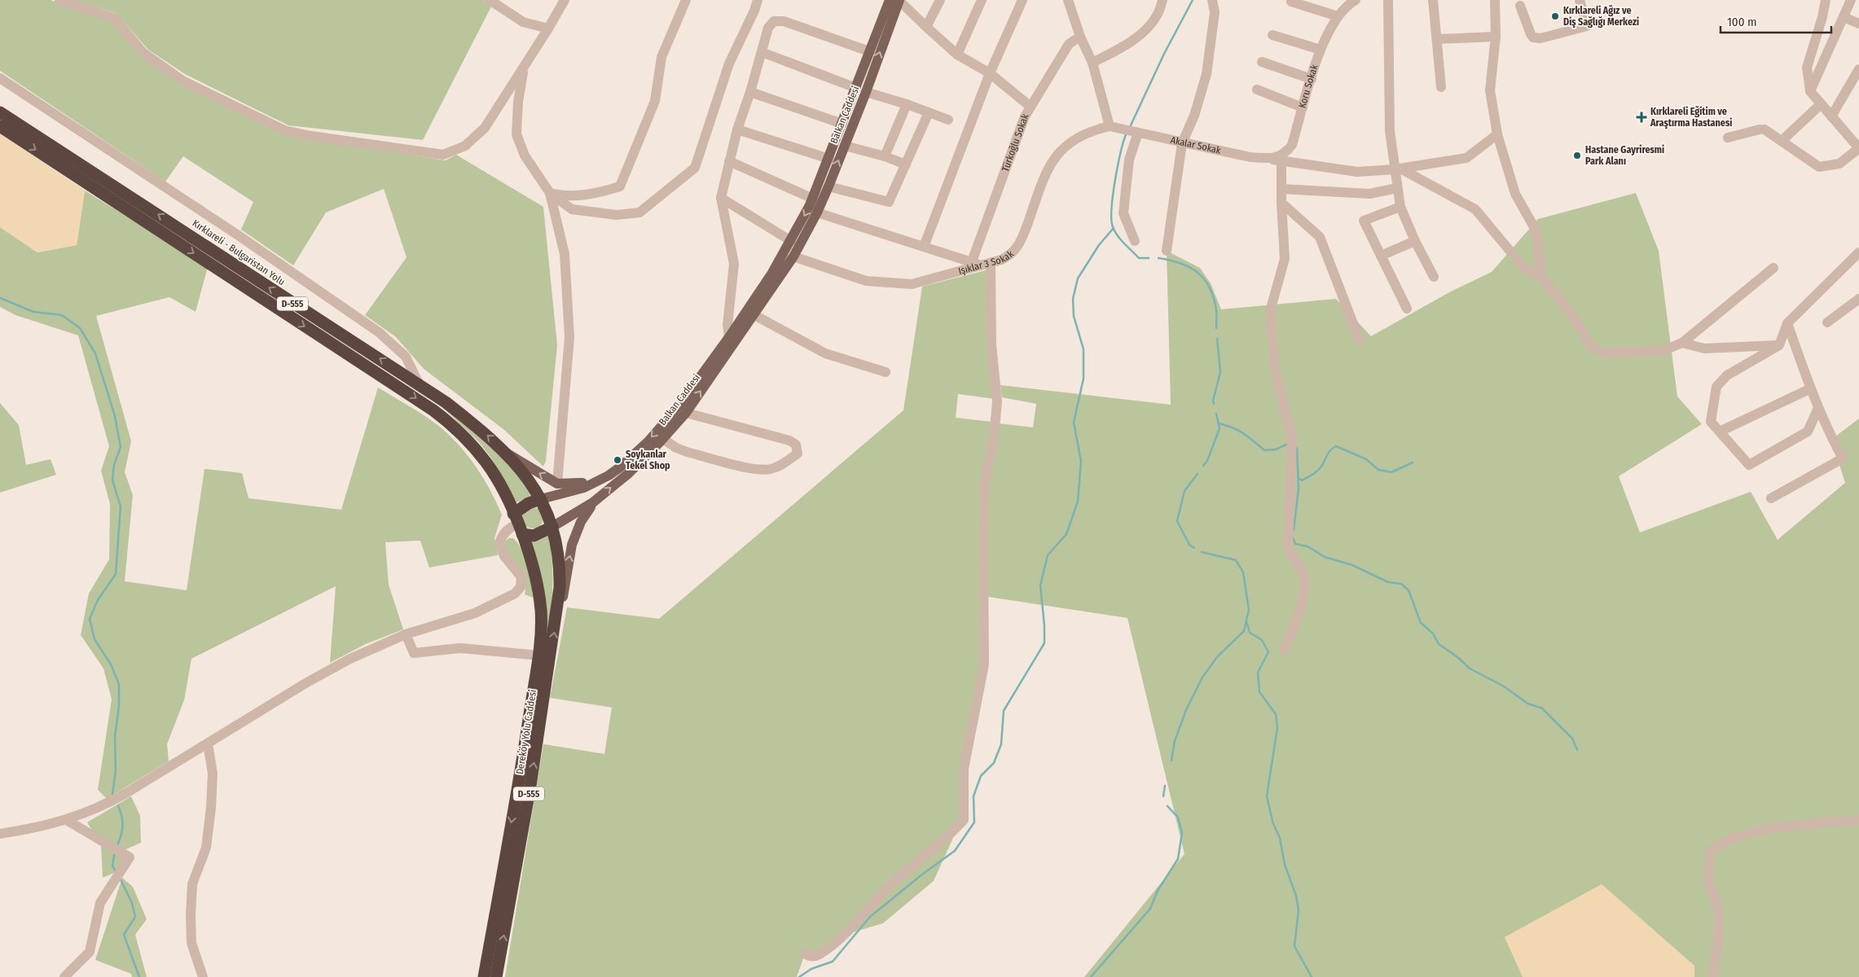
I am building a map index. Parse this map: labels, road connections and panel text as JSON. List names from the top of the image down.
{
  "streets": {
    "highway": ["Kırklareli - Bulgaristan Yolu", "D-555", "Dereköy Yolu Caddesi"],
    "main road": ["Balkan Caddesi"],
    "street": [
      "Koru Sokak",
      "Türkoğlu Sokak",
      "Akalar Sokak",
      "Işıklar 3 Sokak"
    ]
  },
  "crossings": [
    ["Koru Sokak", "Akalar Sokak"],
    ["Balkan Caddesi", "Kırklareli - Bulgaristan Yolu"],
    ["Balkan Caddesi", "Işıklar 3 Sokak"],
    ["Balkan Caddesi", "D-555"],
    ["Akalar Sokak", "Işıklar 3 Sokak"],
    ["Kırklareli - Bulgaristan Yolu", "D-555"],
    ["D-555", "Dereköy Yolu Caddesi"]
  ],
  "places": {
    "other": ["Kırklareli Ağız ve Diş Sağlığı Merkezi", "Hastane Gayriresmi Park Alanı", "Soykanlar Tekel Shop"],
    "health": ["Kırklareli Eğitim ve Araştırma Hastanesi"]
  },
  "scale_bar": "100 m"
}
